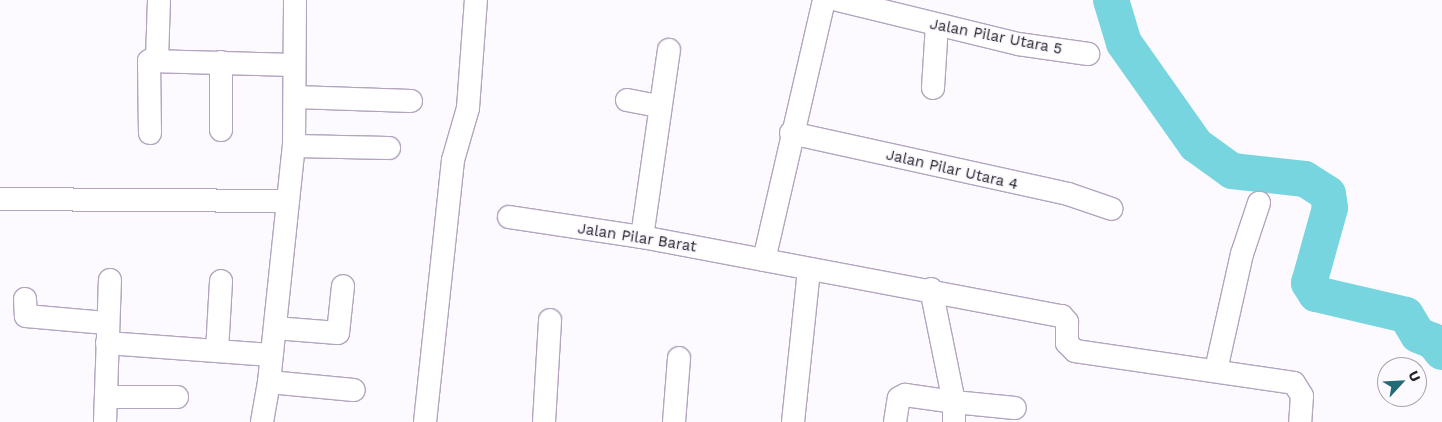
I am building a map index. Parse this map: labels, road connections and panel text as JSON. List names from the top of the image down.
{
  "streets": {
    "street": ["Jalan Pilar Utara 5", "Jalan Pilar Utara 4", "Jalan Pilar Barat"]
  },
  "north": "top right"
}
